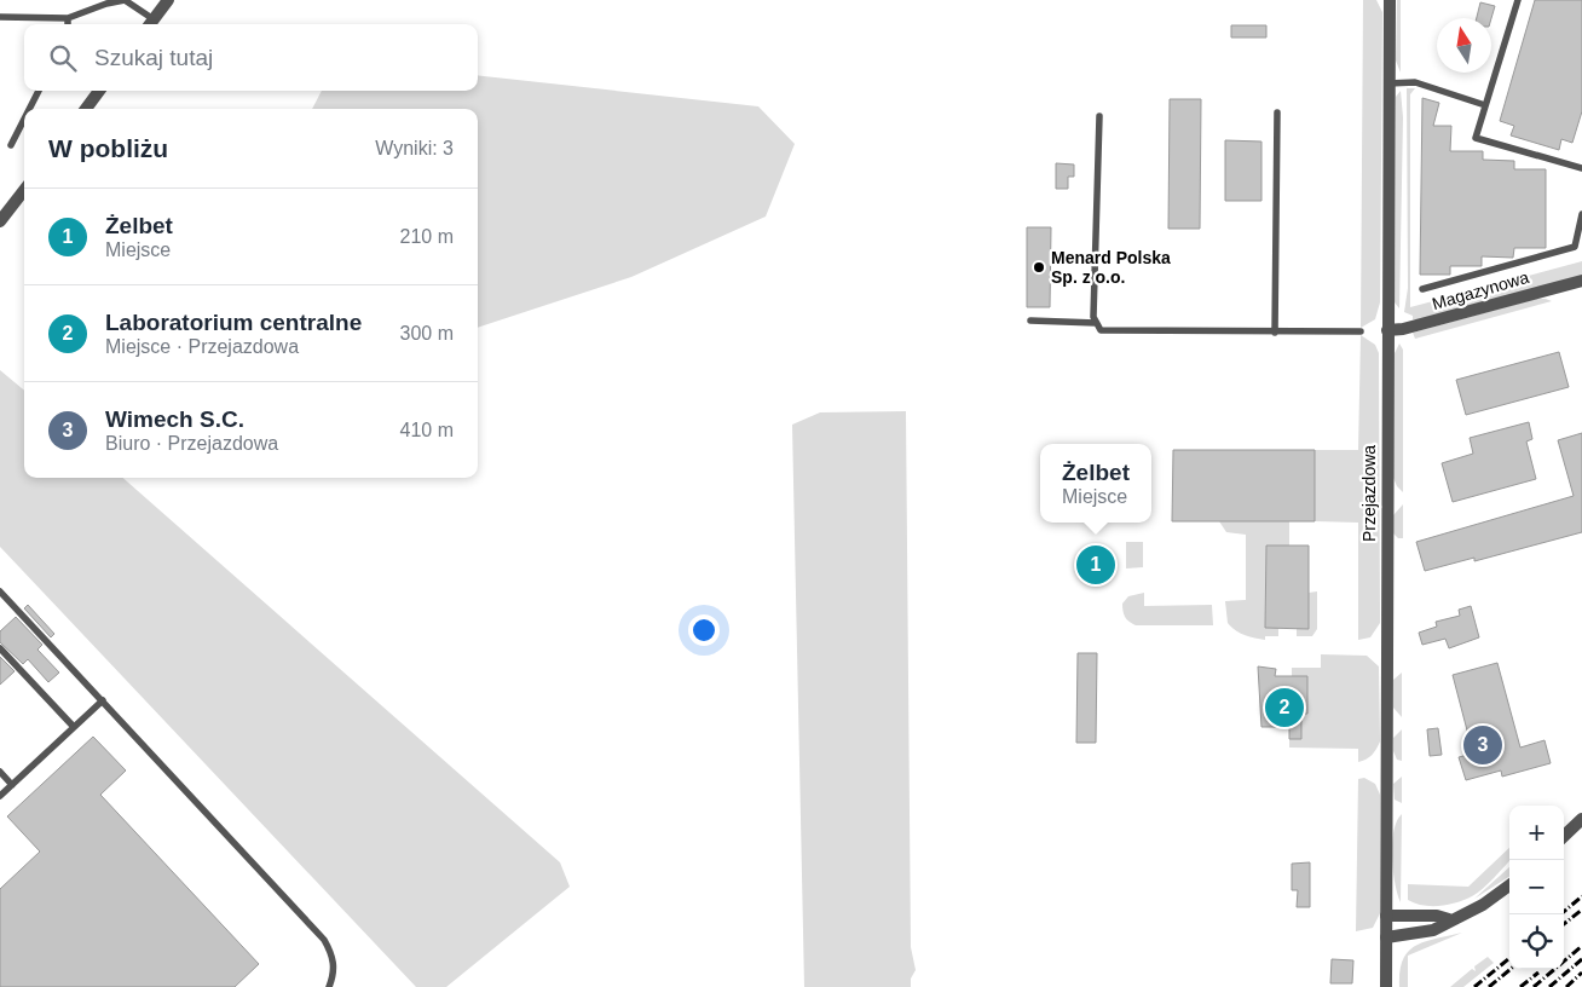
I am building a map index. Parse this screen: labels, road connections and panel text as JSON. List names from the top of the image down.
{
  "streets": {
    "street": ["Magazynowa", "Przejazdowa"]
  },
  "crossings": [
    ["Magazynowa", "Przejazdowa"]
  ],
  "places": ["Menard Polska Sp. z o.o."],
  "north": "top",
  "page": {
    "search": "Szukaj tutaj",
    "heading": ["W pobliżu", "Wyniki: 3"],
    "list": [
      {
        "mark": "1",
        "name": "Żelbet",
        "note": "Miejsce",
        "value": "210 m"
      },
      {
        "mark": "2",
        "name": "Laboratorium centralne",
        "note": "Miejsce · Przejazdowa",
        "value": "300 m"
      },
      {
        "mark": "3",
        "name": "Wimech S.C.",
        "note": "Biuro · Przejazdowa",
        "value": "410 m"
      }
    ],
    "popup": ["Żelbet", "Miejsce"],
    "pins": ["1", "2", "3"],
    "map_buttons": ["+", "−"]
  }
}
